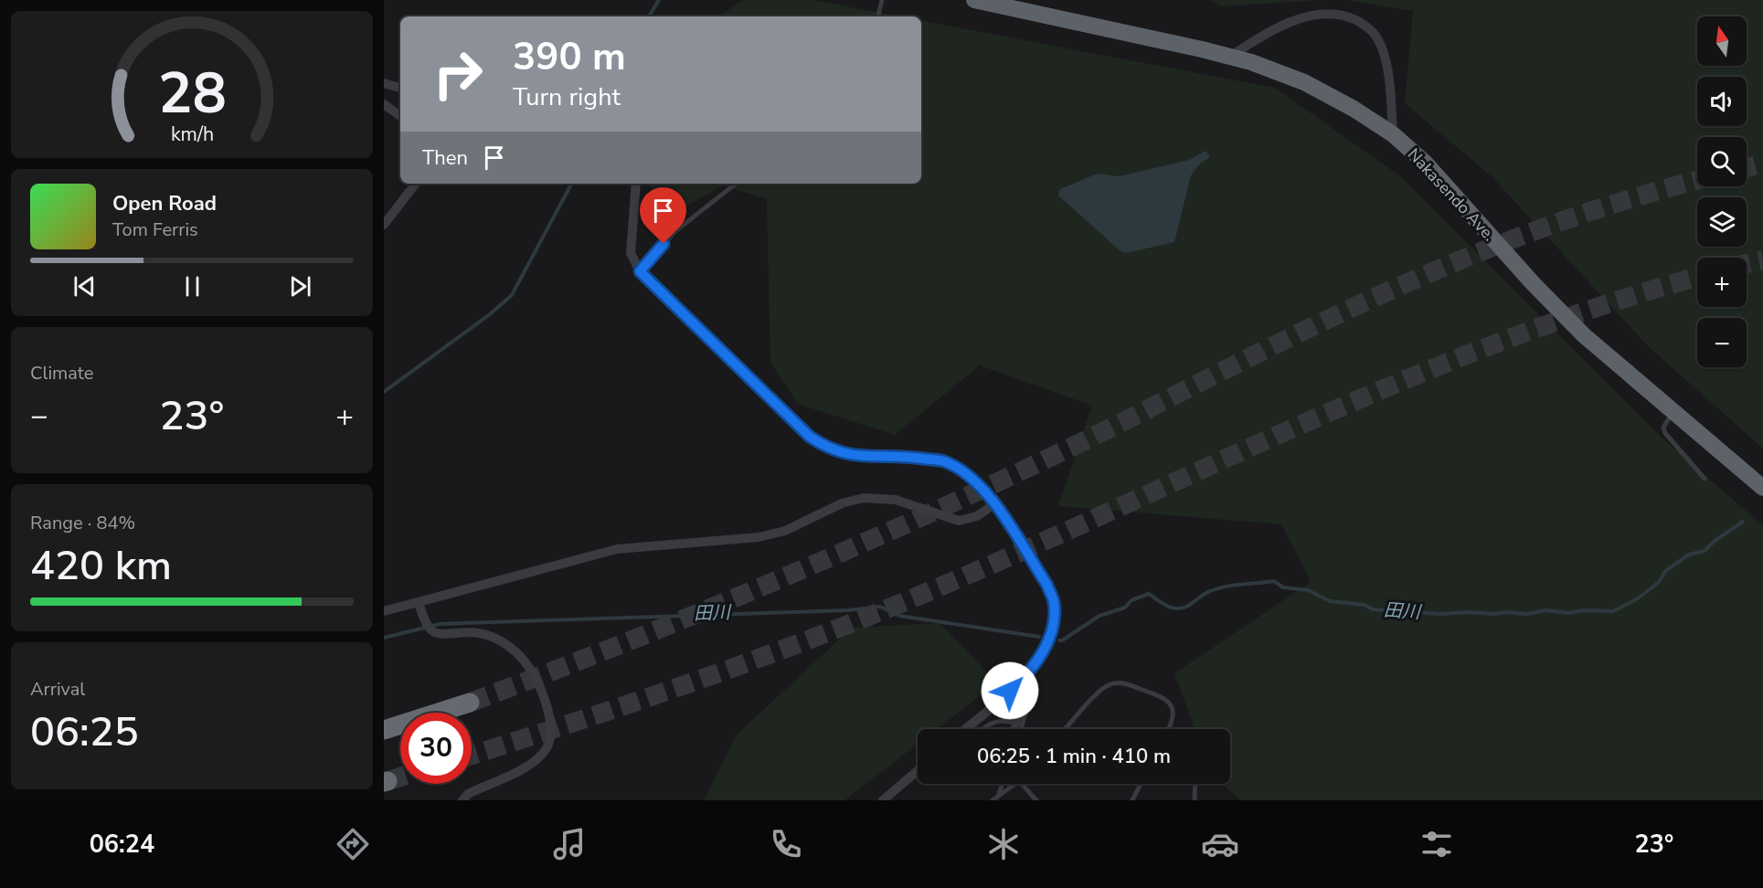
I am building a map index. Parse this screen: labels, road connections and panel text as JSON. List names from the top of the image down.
{
  "streets": {
    "highway": ["Nakasendo Ave."]
  },
  "water": ["田川"],
  "north": "top",
  "page": {
    "map_buttons": ["+", "−"],
    "turn": ["390 m", "Turn right"],
    "then": "Then",
    "song": ["Open Road", "Tom Ferris"],
    "tile": [
      "Climate",
      ["Range · 84%", "420 km"],
      ["Arrival", "06:25"]
    ],
    "heat": ["−", "23°", "+"],
    "limit": "30",
    "trip": "06:25 · 1 min · 410 m",
    "tabs": ["06:24", "23°"],
    "gauge": ["28", "km/h"]
  }
}
